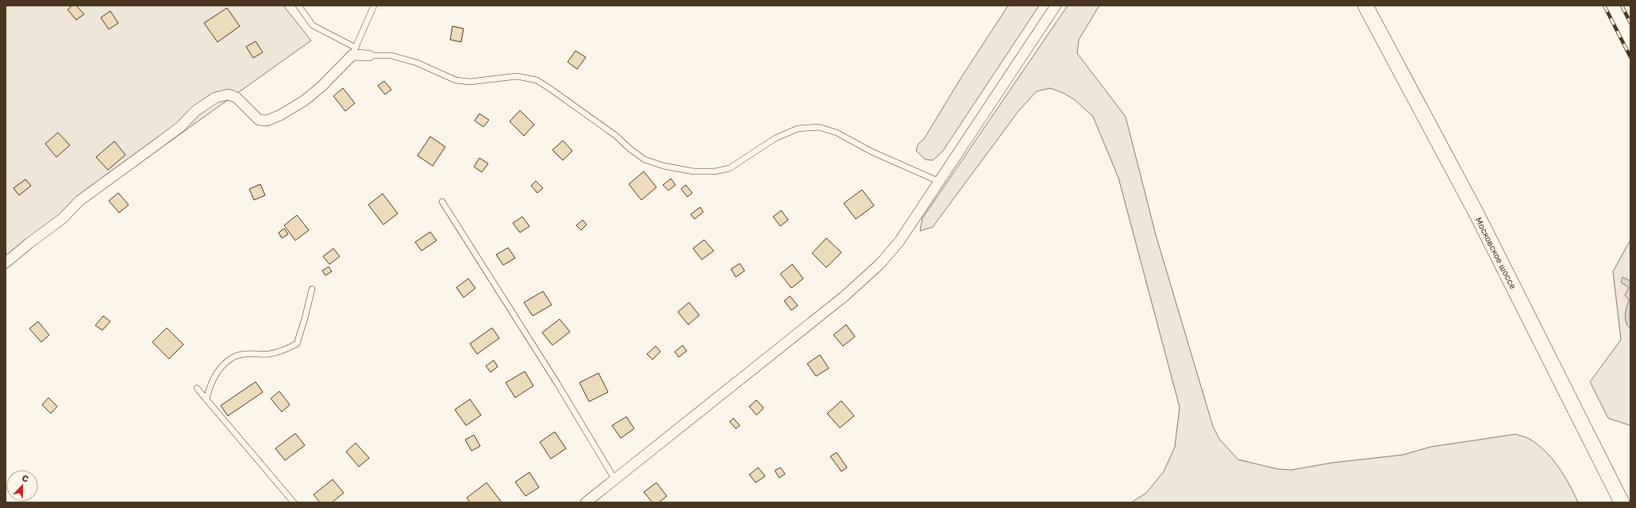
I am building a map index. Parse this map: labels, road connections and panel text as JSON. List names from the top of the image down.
{
  "streets": {
    "main road": ["Московское шоссе"]
  },
  "north": "top"
}
